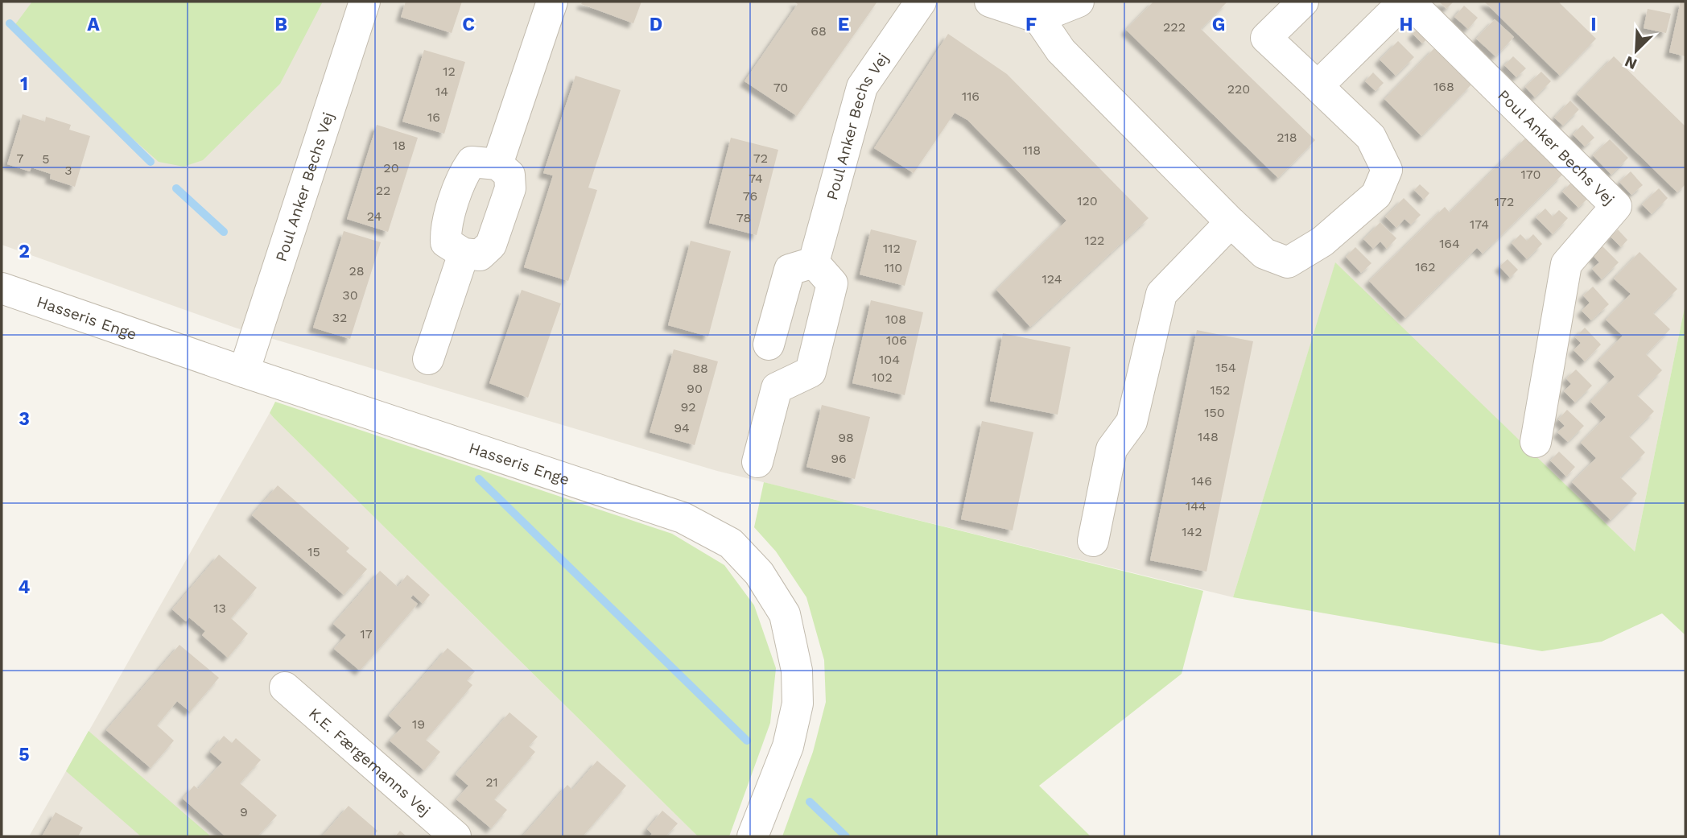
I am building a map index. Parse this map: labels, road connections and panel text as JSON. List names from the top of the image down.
{
  "streets": {
    "street": ["Poul Anker Bechs Vej", "Hasseris Enge", "K.E. Færgemanns Vej"]
  },
  "crossings": [
    ["Poul Anker Bechs Vej", "Hasseris Enge"]
  ],
  "house_numbers": [
    "222",
    "68",
    "12",
    "168",
    "70",
    "220",
    "14",
    "116",
    "16",
    "218",
    "18",
    "118",
    "7",
    "72",
    "5",
    "20",
    "3",
    "170",
    "74",
    "22",
    "76",
    "120",
    "172",
    "24",
    "78",
    "174",
    "122",
    "164",
    "112",
    "162",
    "110",
    "28",
    "124",
    "30",
    "32",
    "108",
    "106",
    "104",
    "154",
    "88",
    "102",
    "90",
    "152",
    "92",
    "150",
    "94",
    "148",
    "98",
    "96",
    "146",
    "144",
    "142",
    "15",
    "13",
    "17",
    "19",
    "21",
    "9"
  ],
  "north": "bottom left",
  "grid": {
    "columns": [
      "A",
      "B",
      "C",
      "D",
      "E",
      "F",
      "G",
      "H",
      "I"
    ],
    "rows": [
      "1",
      "2",
      "3",
      "4",
      "5"
    ]
  }
}
